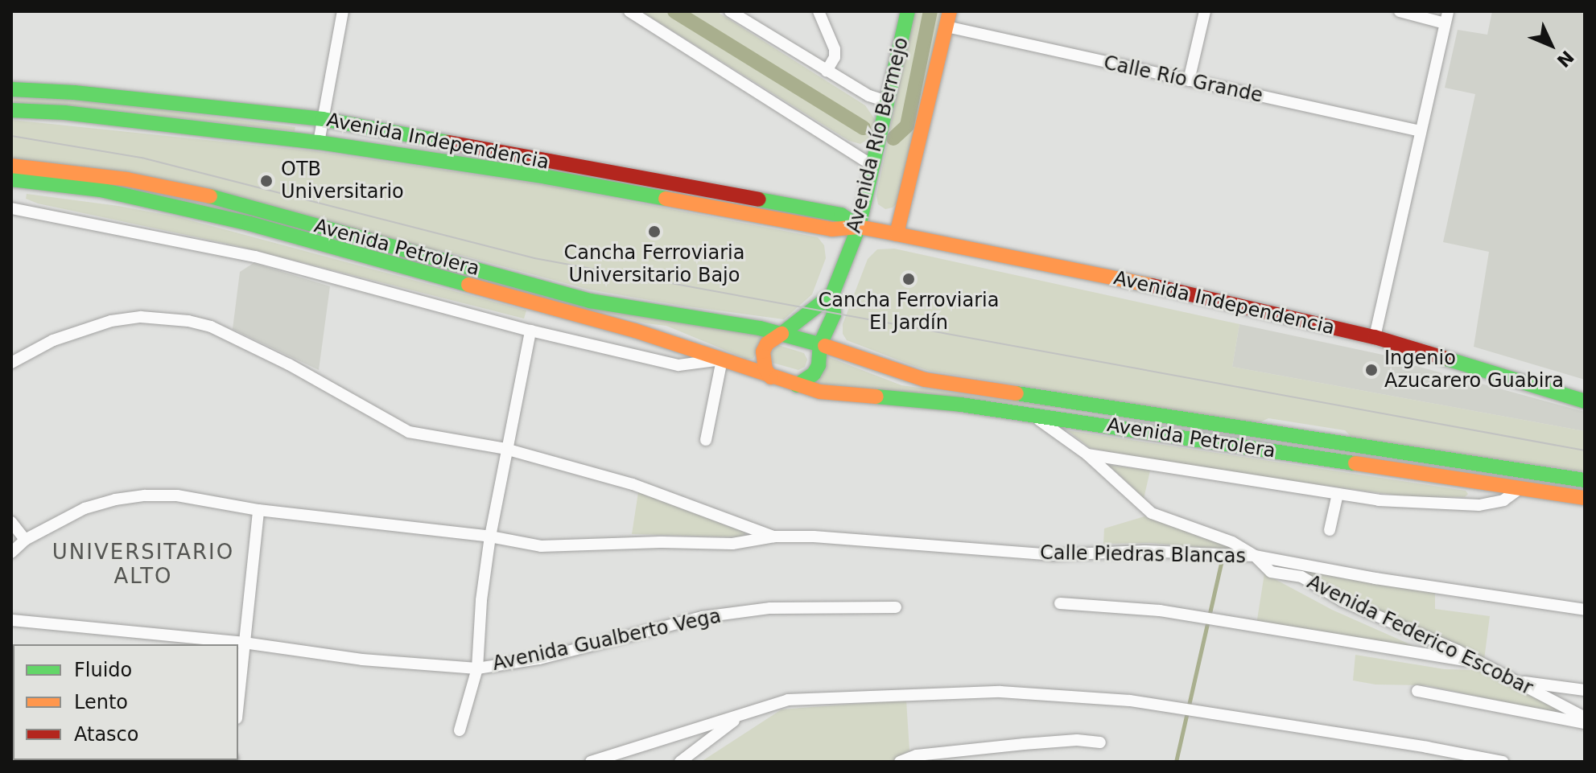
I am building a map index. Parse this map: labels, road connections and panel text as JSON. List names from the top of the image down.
{
  "streets": {
    "main road": ["Avenida Río Bermejo", "Avenida Independencia", "Avenida Petrolera"],
    "street": [
      "Calle Río Grande",
      "Calle Piedras Blancas",
      "Avenida Federico Escobar",
      "Avenida Gualberto Vega"
    ]
  },
  "crossings": [
    ["Calle Río Grande", "Avenida Río Bermejo"],
    ["Avenida Río Bermejo", "Avenida Independencia"],
    ["Avenida Río Bermejo", "Avenida Petrolera"],
    ["Avenida Petrolera", "Avenida Federico Escobar"],
    ["Calle Piedras Blancas", "Avenida Federico Escobar"]
  ],
  "districts": ["UNIVERSITARIO ALTO"],
  "places": [
    "OTB Universitario",
    "Cancha Ferroviaria Universitario Bajo",
    "Cancha Ferroviaria El Jardín",
    "Ingenio Azucarero Guabira"
  ],
  "legend": ["Fluido", "Lento", "Atasco"],
  "north": "bottom right"
}
